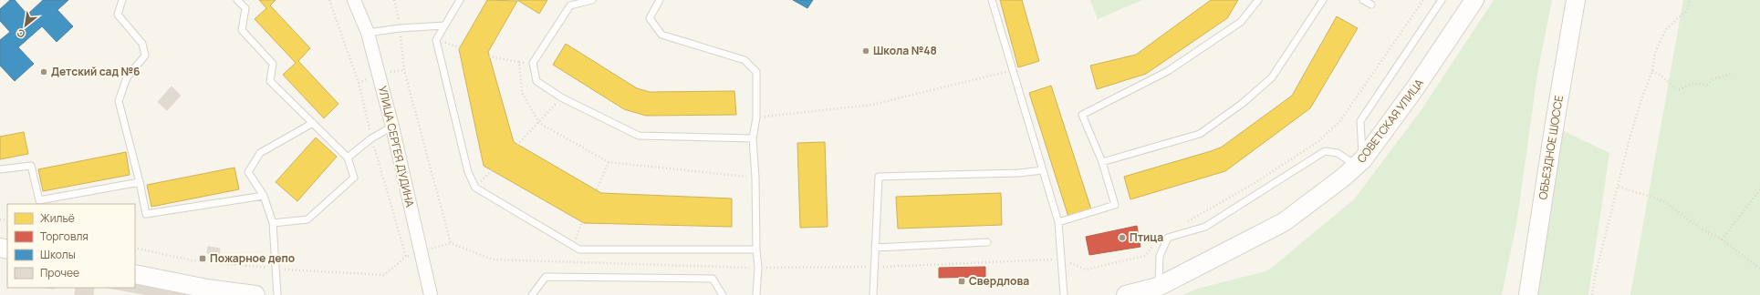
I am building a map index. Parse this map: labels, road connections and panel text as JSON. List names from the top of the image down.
{
  "streets": {
    "street": ["СОВЕТСКАЯ УЛИЦА", "УЛИЦА СЕРГЕЯ ДУДИНА", "ОБЪЕЗДНОЕ ШОССЕ"]
  },
  "places": {
    "other": ["Школа №48", "Детский сад №6", "Птица"],
    "transit": ["Пожарное депо", "Свердлова"]
  },
  "legend": [
    "Жильё",
    "Торговля",
    "Школы",
    "Прочее"
  ],
  "north": "bottom left"
}
